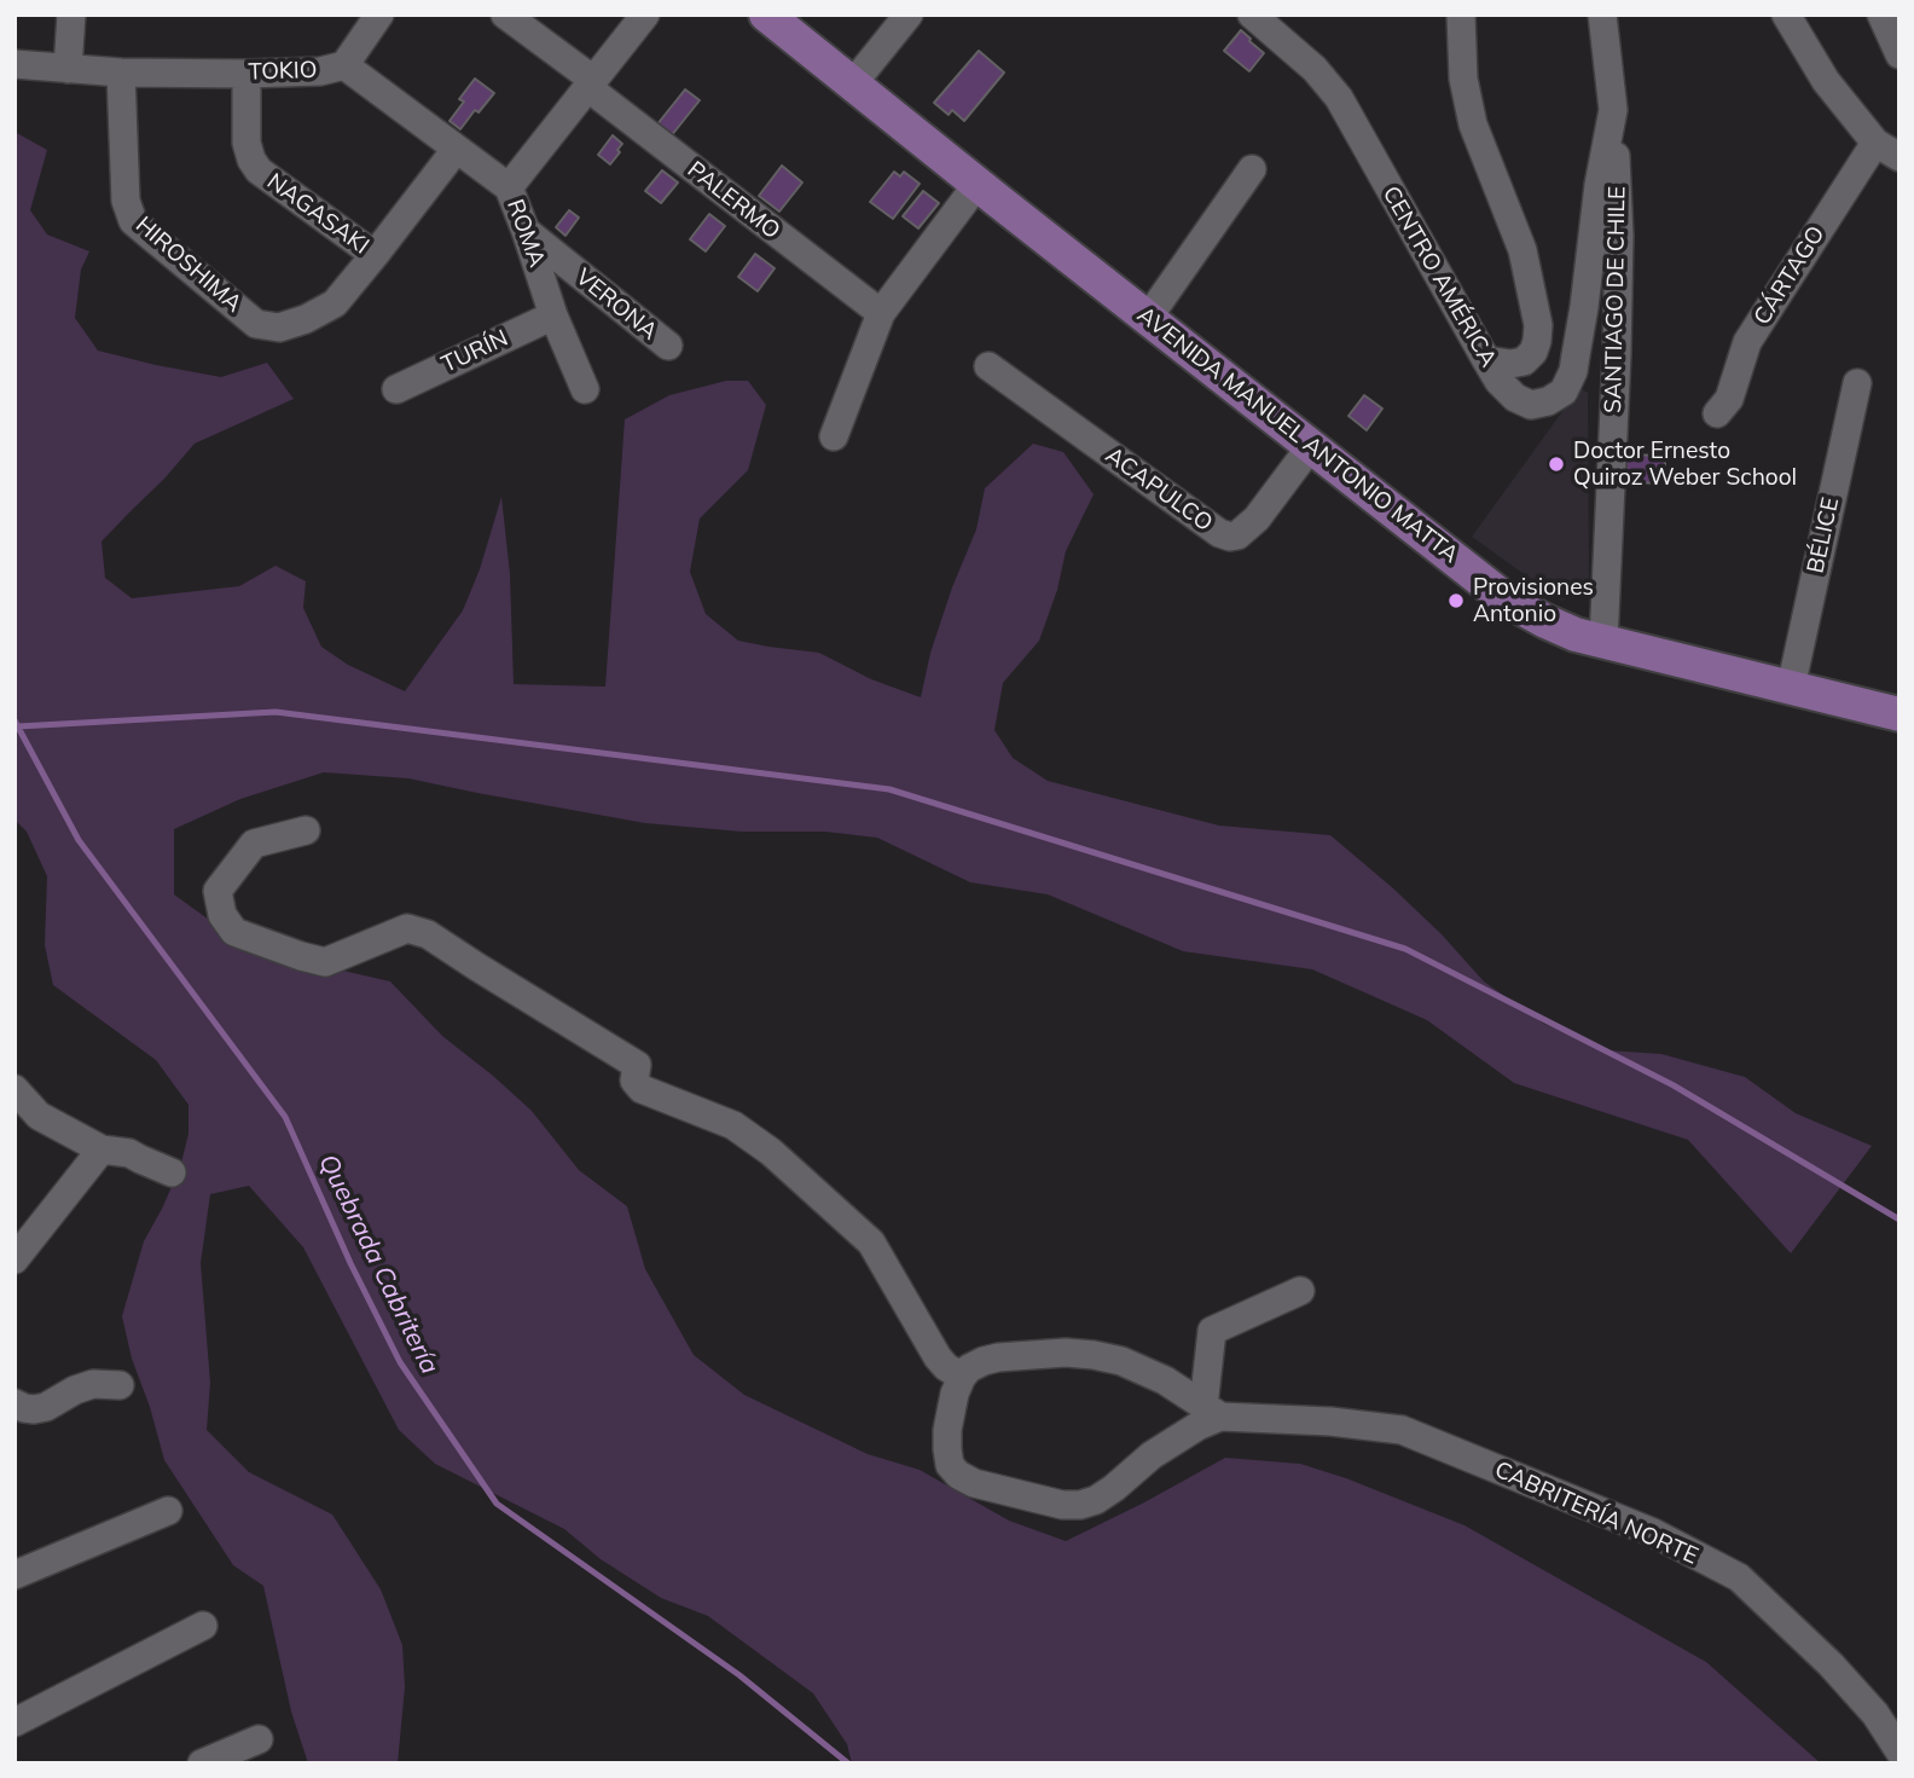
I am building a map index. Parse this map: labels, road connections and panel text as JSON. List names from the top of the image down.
{
  "streets": {
    "main road": ["AVENIDA MANUEL ANTONIO MATTA"],
    "street": [
      "TOKIO",
      "PALERMO",
      "NAGASAKI",
      "ROMA",
      "HIROSHIMA",
      "CÁRTAGO",
      "CENTRO AMÉRICA",
      "SANTIAGO DE CHILE",
      "VERONA",
      "TURÍN",
      "ACAPULCO",
      "BÉLICE",
      "CABRITERÍA NORTE"
    ]
  },
  "crossings": [
    ["TOKIO", "NAGASAKI"],
    ["TOKIO", "ROMA"],
    ["TOKIO", "HIROSHIMA"],
    ["PALERMO", "ROMA"],
    ["NAGASAKI", "HIROSHIMA"],
    ["ROMA", "VERONA"],
    ["ROMA", "TURÍN"],
    ["CENTRO AMÉRICA", "SANTIAGO DE CHILE"],
    ["SANTIAGO DE CHILE", "AVENIDA MANUEL ANTONIO MATTA"],
    ["AVENIDA MANUEL ANTONIO MATTA", "ACAPULCO"],
    ["AVENIDA MANUEL ANTONIO MATTA", "BÉLICE"]
  ],
  "water": ["Quebrada Cabritería"],
  "places": ["Doctor Ernesto Quiroz Weber School", "Provisiones Antonio"]
}
